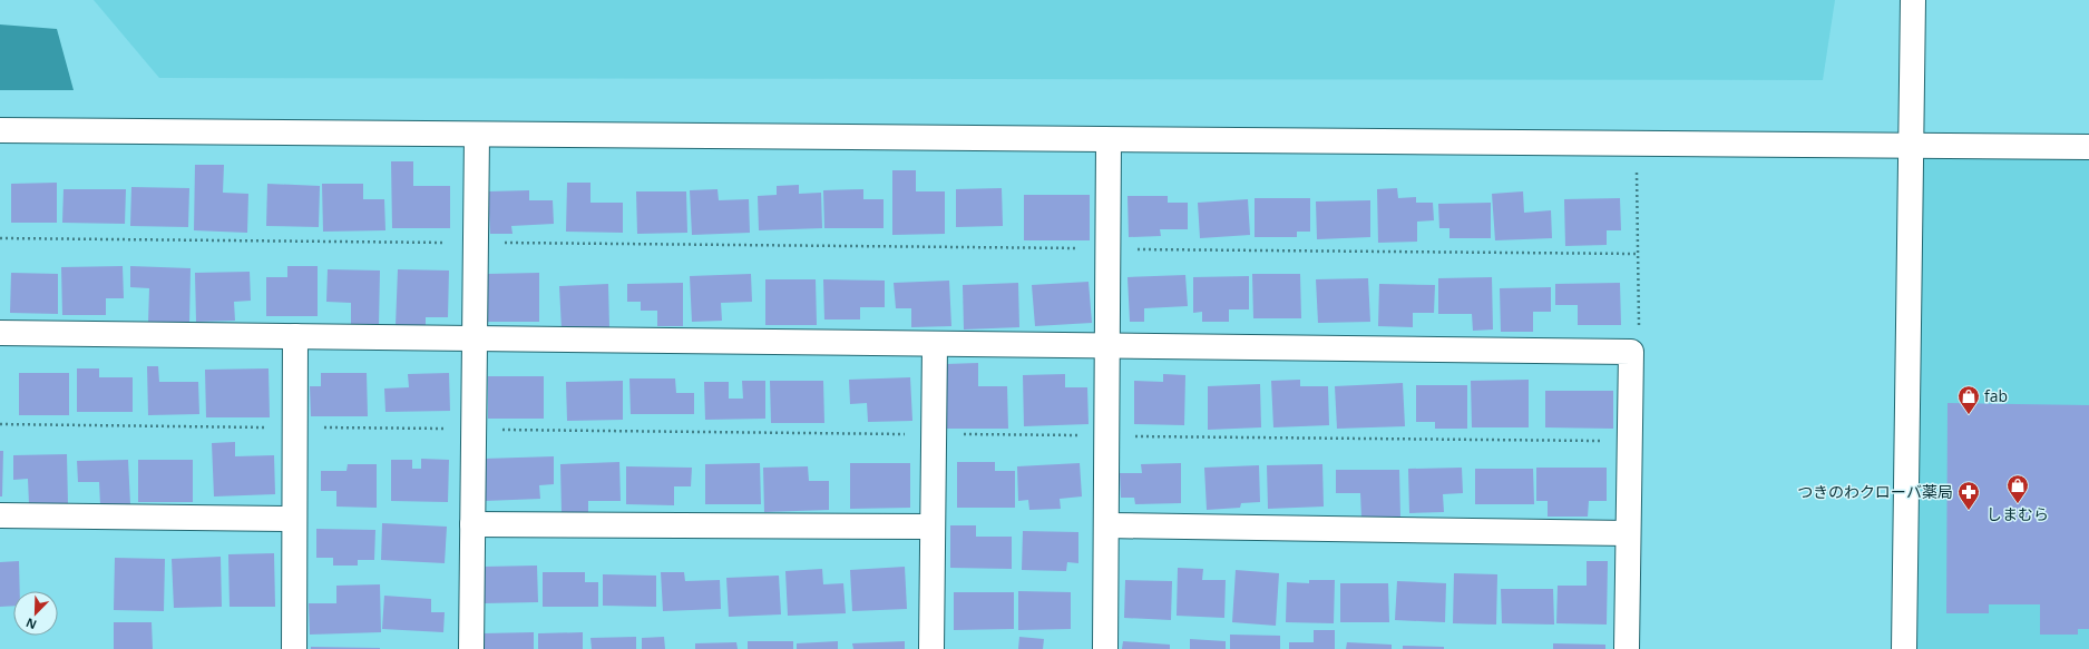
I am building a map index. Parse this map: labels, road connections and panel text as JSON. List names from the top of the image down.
{
  "places": {
    "shop": ["fab", "しまむら"],
    "pharmacy": ["つきのわクローバ薬局"]
  },
  "north": "bottom left"
}
